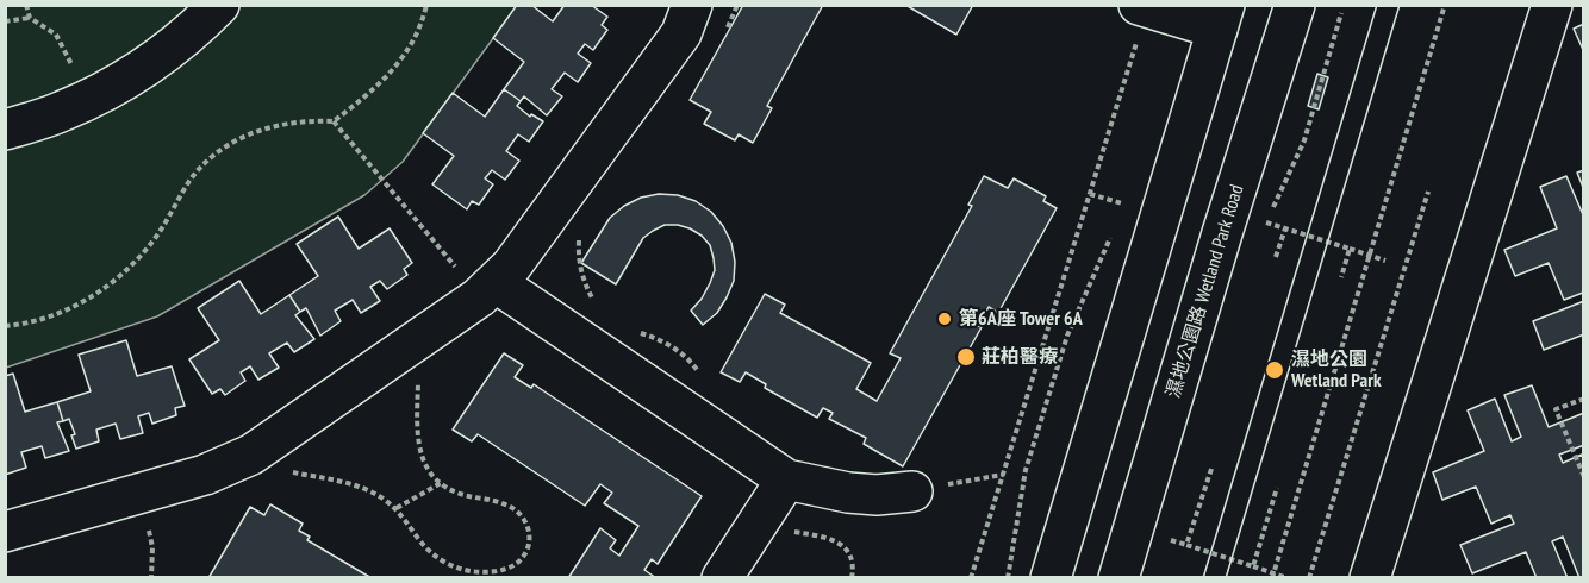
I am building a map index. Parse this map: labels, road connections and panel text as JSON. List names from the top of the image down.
{
  "streets": {
    "main road": ["濕地公園路 Wetland Park Road"]
  },
  "places": ["第6A座 Tower 6A", "莊柏醫療", "濕地公園 Wetland Park"]
}
